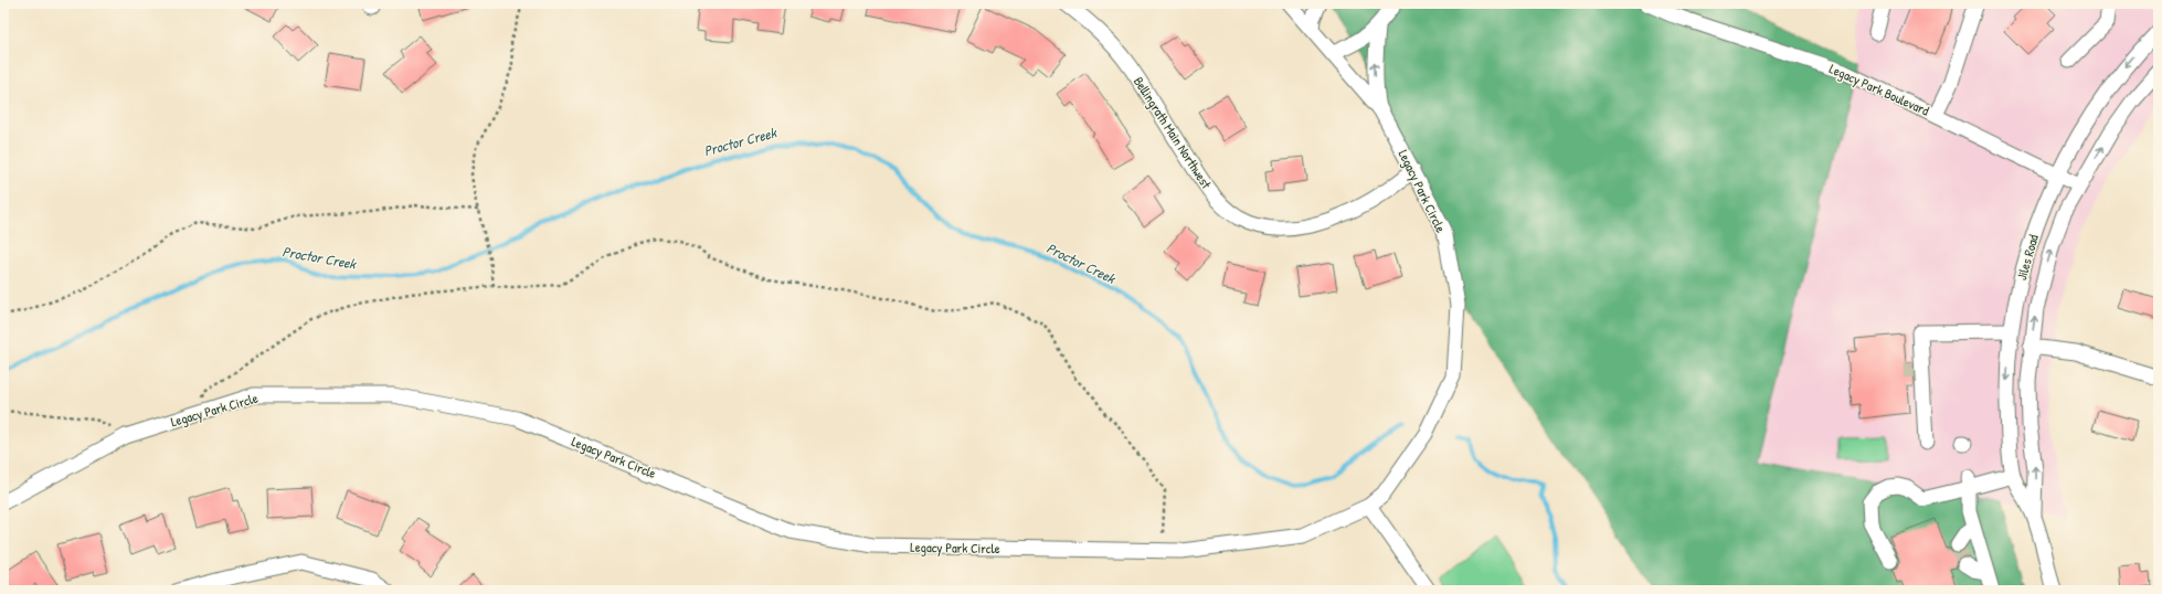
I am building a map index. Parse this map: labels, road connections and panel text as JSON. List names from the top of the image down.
{
  "streets": {
    "street": [
      "Legacy Park Boulevard",
      "Bellingrath Main Northwest",
      "Legacy Park Circle",
      "Jiles Road"
    ]
  },
  "crossings": [
    ["Legacy Park Boulevard", "Jiles Road"],
    ["Bellingrath Main Northwest", "Legacy Park Circle"]
  ],
  "water": ["Proctor Creek"]
}
